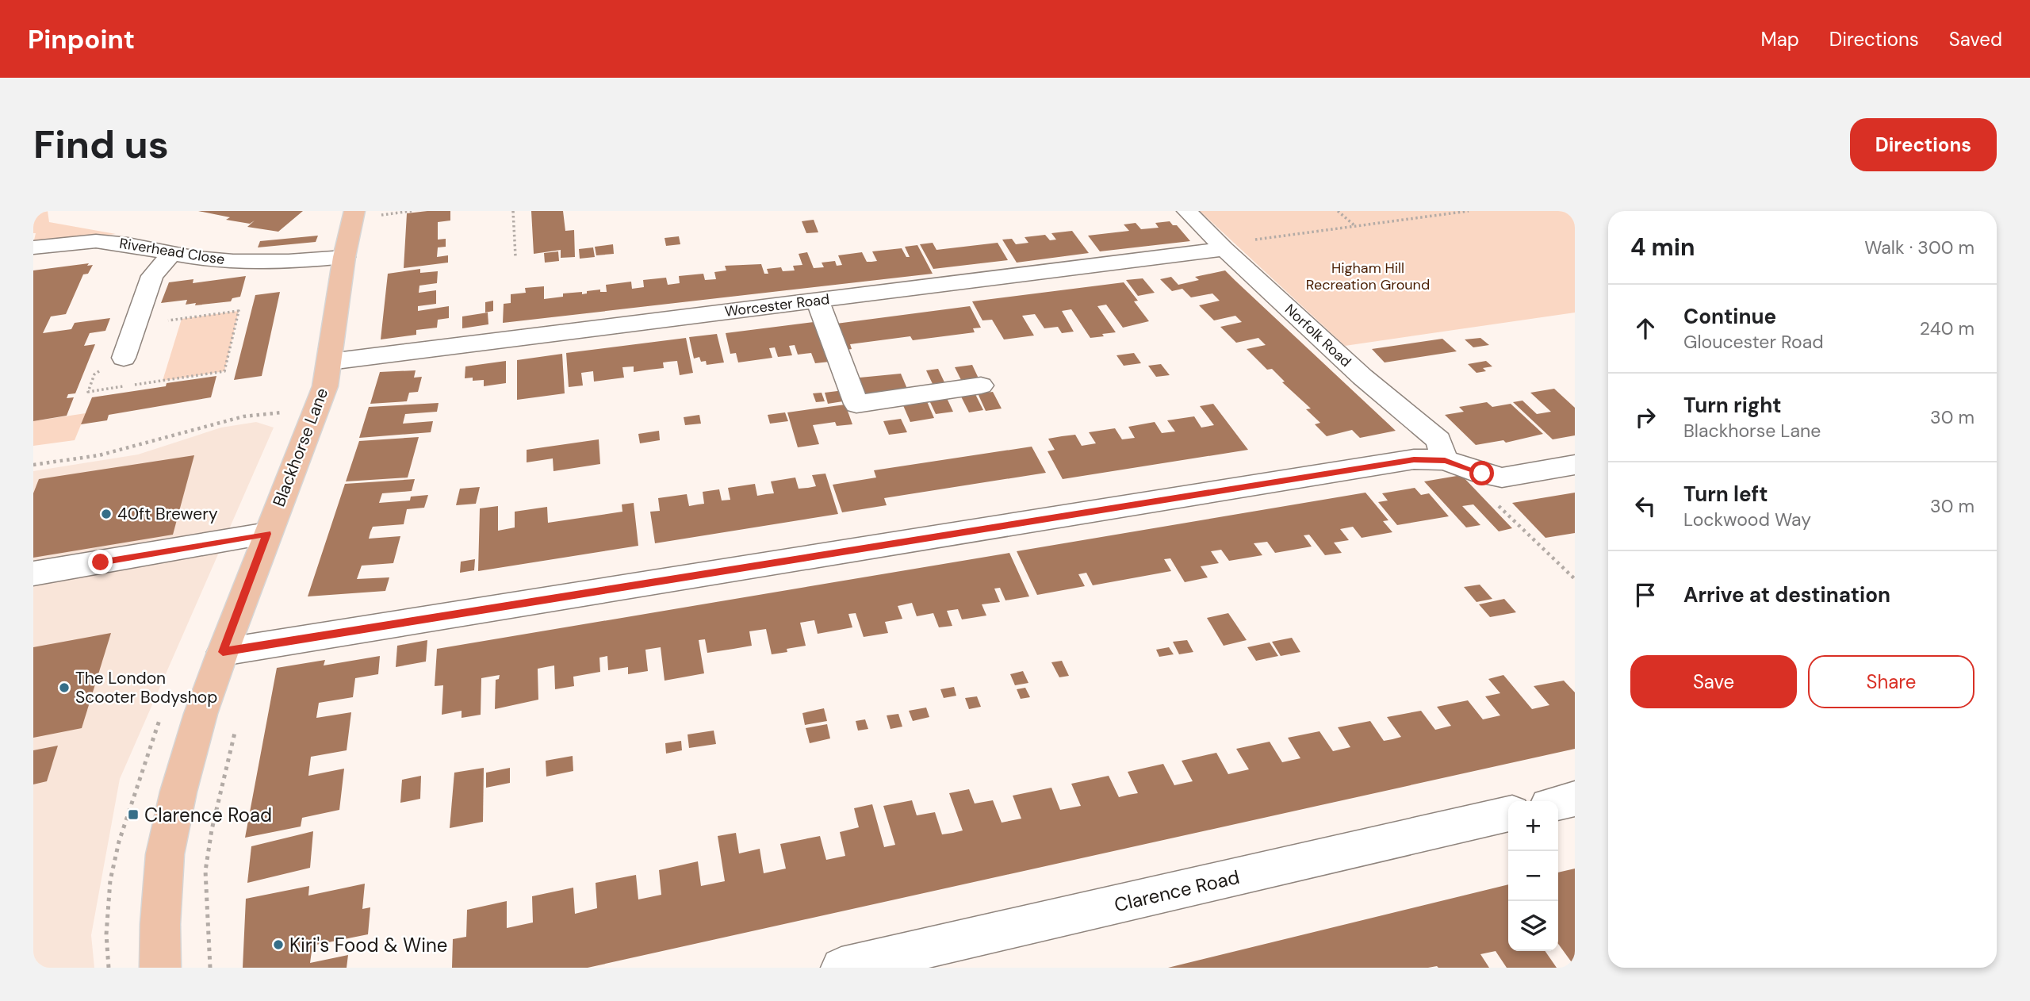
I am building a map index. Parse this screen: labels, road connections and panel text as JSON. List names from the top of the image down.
{
  "streets": {
    "main road": ["Blackhorse Lane"],
    "street": [
      "Riverhead Close",
      "Worcester Road",
      "Norfolk Road",
      "Clarence Road"
    ]
  },
  "crossings": [
    ["Riverhead Close", "Blackhorse Lane"],
    ["Worcester Road", "Norfolk Road"],
    ["Worcester Road", "Blackhorse Lane"]
  ],
  "parks": ["Higham Hill Recreation Ground"],
  "places": {
    "other": ["40ft Brewery", "The London Scooter Bodyshop", "Kiri's Food & Wine"],
    "transit": ["Clarence Road"]
  },
  "page": {
    "header": "Pinpoint",
    "nav": ["Map", "Directions", "Saved"],
    "buttons": [
      "Directions",
      ["Save", "Share"]
    ],
    "title": "Find us",
    "heading": ["4 min", "Walk · 300 m"],
    "list": [
      ["Continue", "Gloucester Road", "240 m"],
      ["Turn right", "Blackhorse Lane", "30 m"],
      ["Turn left", "Lockwood Way", "30 m"],
      "Arrive at destination"
    ],
    "map_buttons": ["+", "−"]
  }
}
